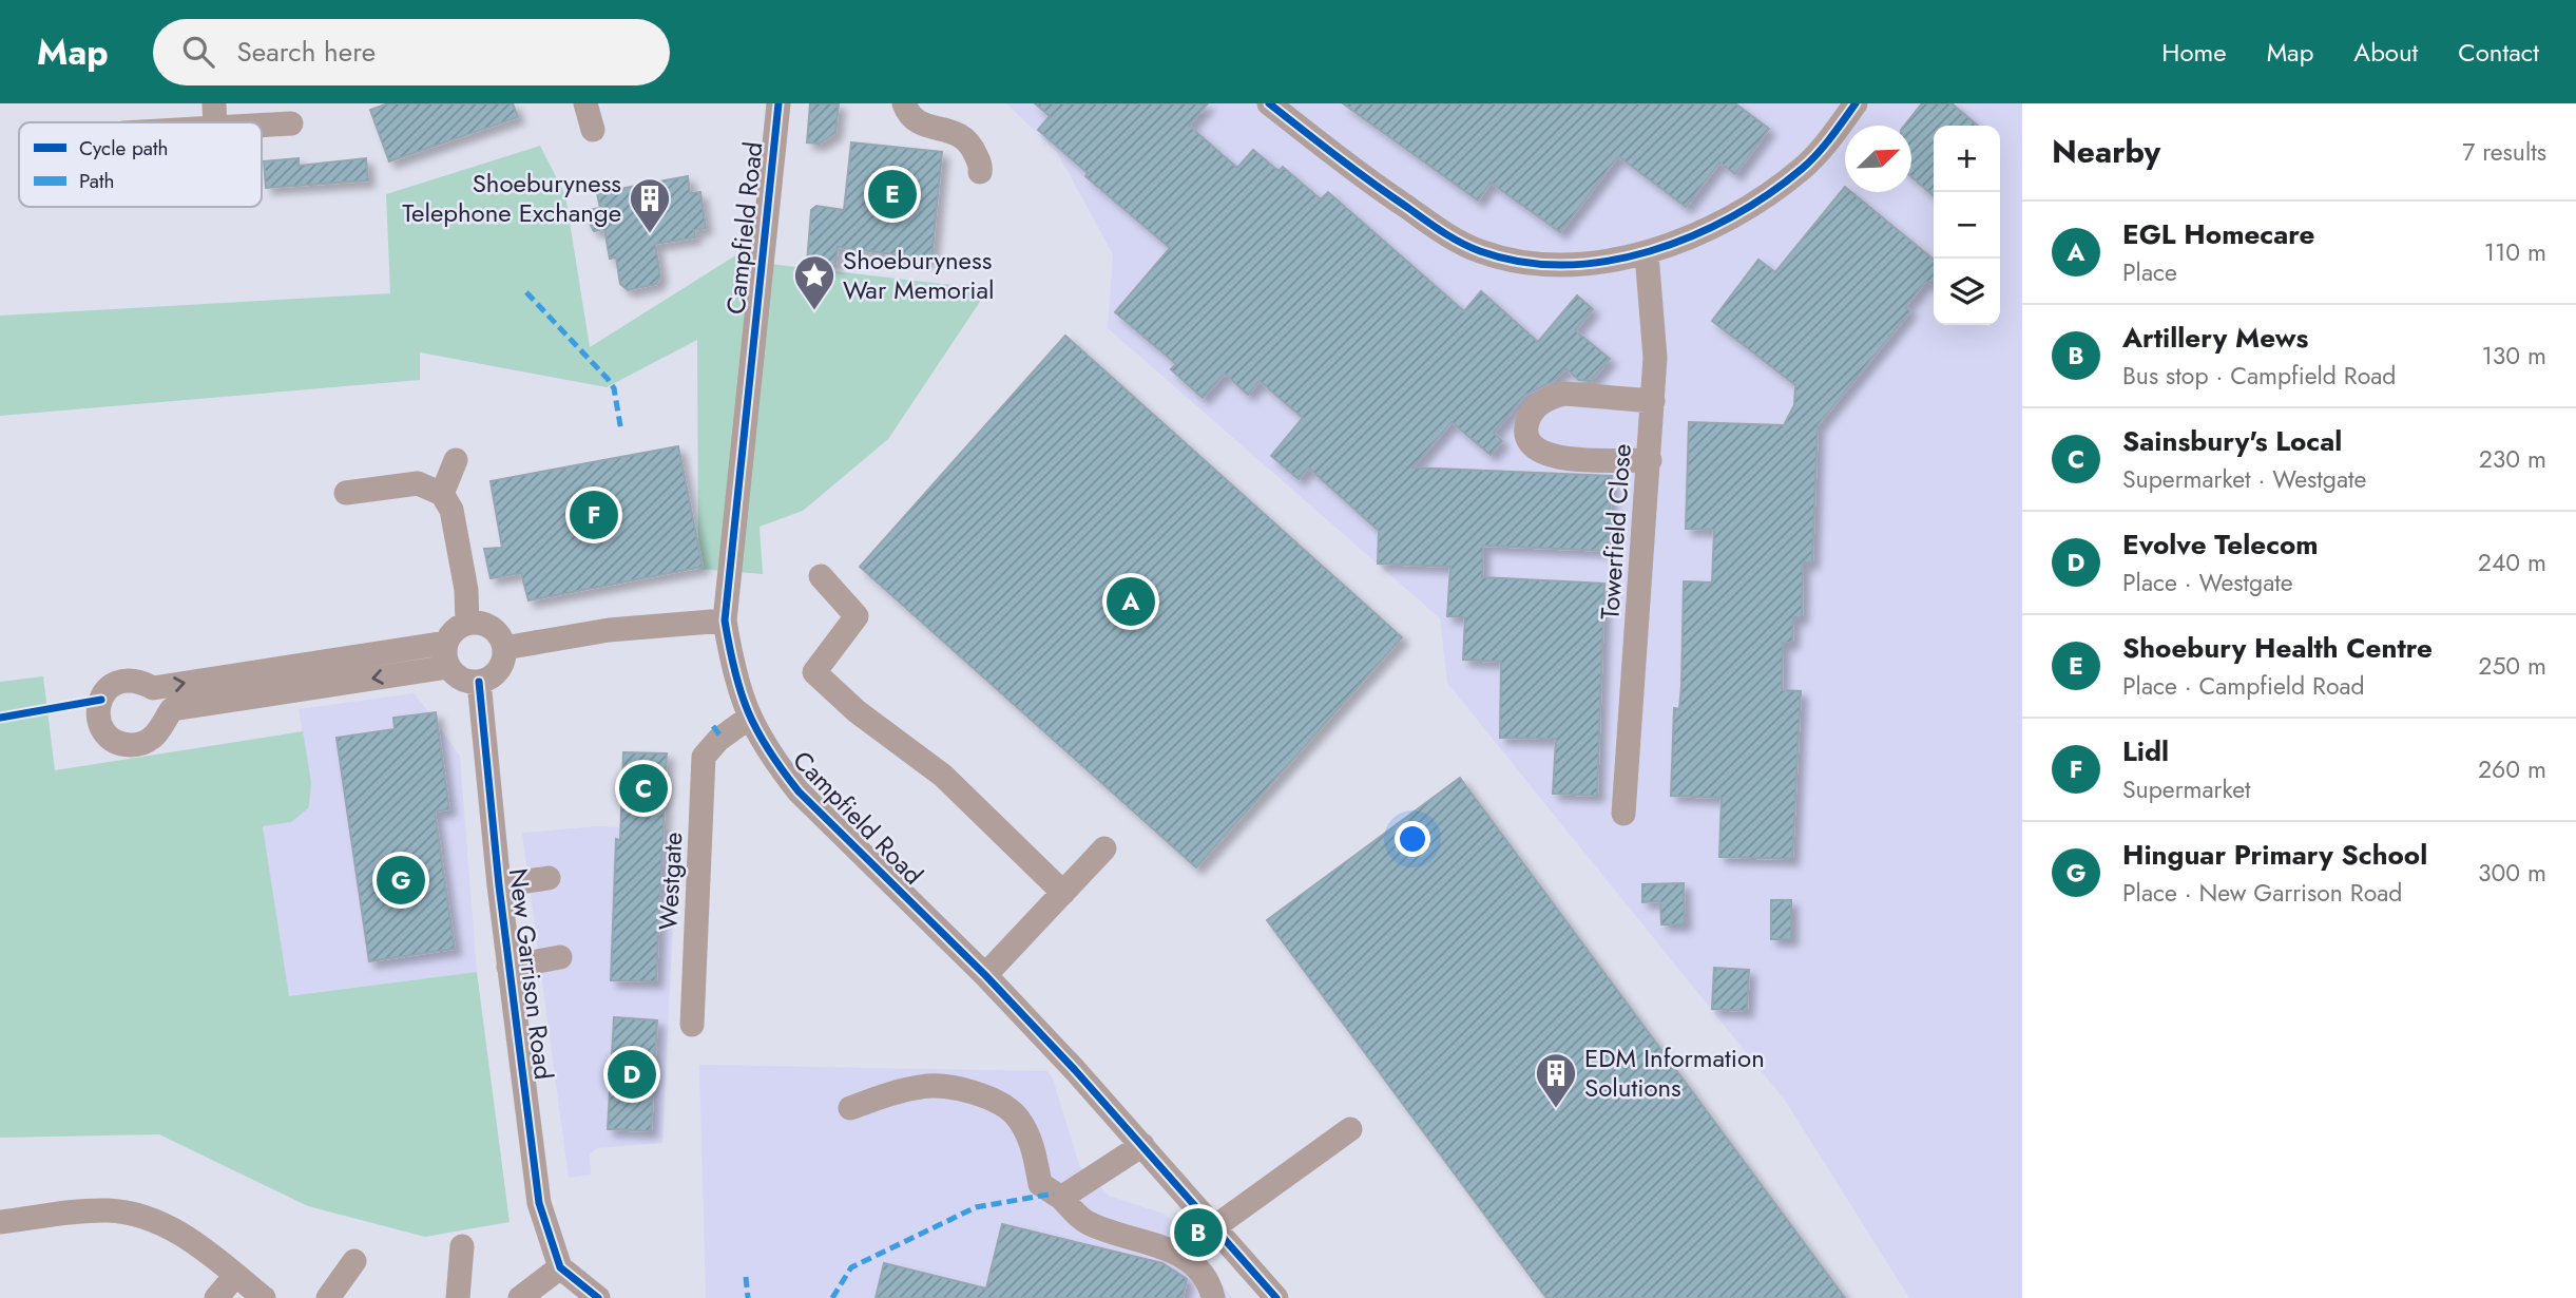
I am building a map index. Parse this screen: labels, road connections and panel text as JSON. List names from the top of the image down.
{
  "streets": {
    "street": [
      "Campfield Road",
      "Towerfield Close",
      "Westgate",
      "New Garrison Road"
    ]
  },
  "crossings": [
    ["Campfield Road", "Westgate"]
  ],
  "places": {
    "building": ["Shoeburyness Telephone Exchange", "EDM Information Solutions"],
    "place": ["Shoeburyness War Memorial"]
  },
  "legend": ["Cycle path", "Path"],
  "north": "top right",
  "page": {
    "header": "Map",
    "search": "Search here",
    "nav": [
      "Home",
      "Map",
      "About",
      "Contact"
    ],
    "heading": ["Nearby", "7 results"],
    "map_buttons": ["+", "−"],
    "pins": [
      "E",
      "F",
      "A",
      "C",
      "G",
      "D",
      "B"
    ],
    "list": [
      {
        "mark": "A",
        "name": "EGL Homecare",
        "note": "Place",
        "value": "110 m"
      },
      {
        "mark": "B",
        "name": "Artillery Mews",
        "note": "Bus stop · Campfield Road",
        "value": "130 m"
      },
      {
        "mark": "C",
        "name": "Sainsbury's Local",
        "note": "Supermarket · Westgate",
        "value": "230 m"
      },
      {
        "mark": "D",
        "name": "Evolve Telecom",
        "note": "Place · Westgate",
        "value": "240 m"
      },
      {
        "mark": "E",
        "name": "Shoebury Health Centre",
        "note": "Place · Campfield Road",
        "value": "250 m"
      },
      {
        "mark": "F",
        "name": "Lidl",
        "note": "Supermarket",
        "value": "260 m"
      },
      {
        "mark": "G",
        "name": "Hinguar Primary School",
        "note": "Place · New Garrison Road",
        "value": "300 m"
      }
    ]
  }
}
